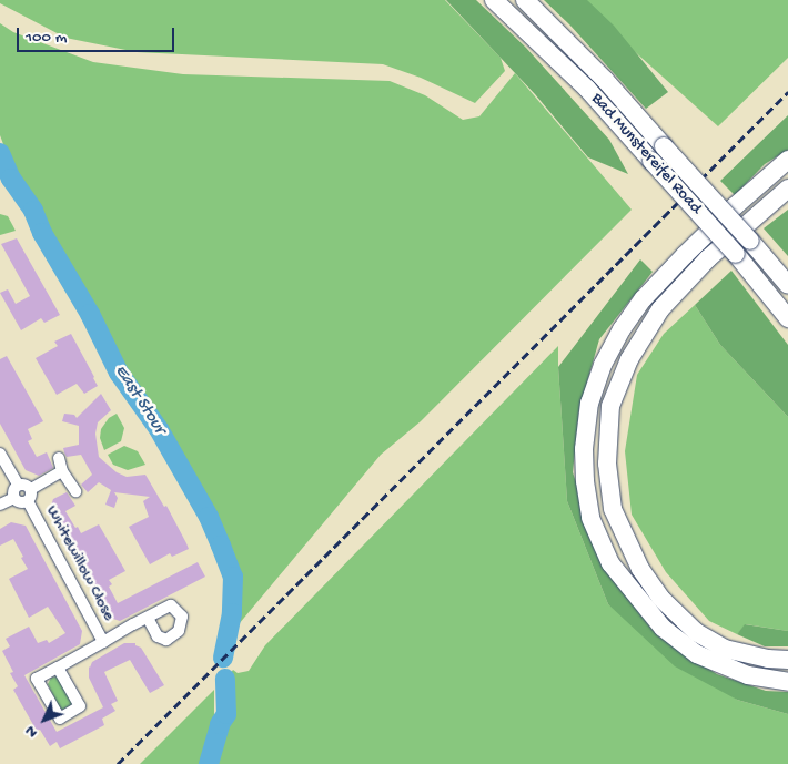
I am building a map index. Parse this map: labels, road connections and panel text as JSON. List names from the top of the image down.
{
  "streets": {
    "main road": ["Bad Munstereifel Road"],
    "street": ["Whitewillow Close"]
  },
  "water": ["East Stour"],
  "scale_bar": "100 m",
  "north": "bottom left"
}
